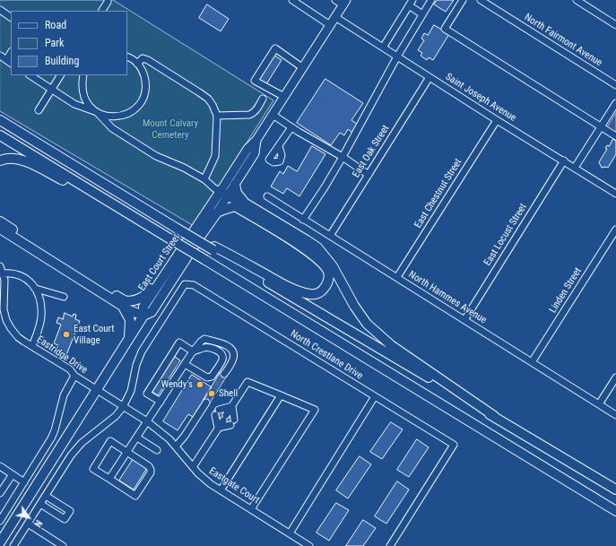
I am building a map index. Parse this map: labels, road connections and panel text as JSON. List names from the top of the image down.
{
  "streets": {
    "highway": ["East Court Street"],
    "street": [
      "North Fairmont Avenue",
      "Saint Joseph Avenue",
      "East Oak Street",
      "East Chestnut Street",
      "East Locust Street",
      "Linden Street",
      "North Hammes Avenue",
      "Eastridge Drive",
      "North Crestlane Drive",
      "Eastgate Court"
    ]
  },
  "crossings": [
    ["Saint Joseph Avenue", "East Oak Street"],
    ["Saint Joseph Avenue", "East Chestnut Street"],
    ["Saint Joseph Avenue", "East Locust Street"],
    ["Saint Joseph Avenue", "East Court Street"],
    ["East Oak Street", "North Hammes Avenue"],
    ["East Chestnut Street", "North Hammes Avenue"],
    ["East Locust Street", "North Hammes Avenue"],
    ["East Court Street", "Eastridge Drive"],
    ["Linden Street", "North Hammes Avenue"],
    ["Eastridge Drive", "North Crestlane Drive"],
    ["Eastridge Drive", "Eastgate Court"],
    ["North Crestlane Drive", "Eastgate Court"]
  ],
  "parks": ["Mount Calvary Cemetery"],
  "places": ["East Court Village", "Wendy's", "Shell"],
  "legend": ["Road", "Park", "Building"],
  "north": "bottom right"
}
